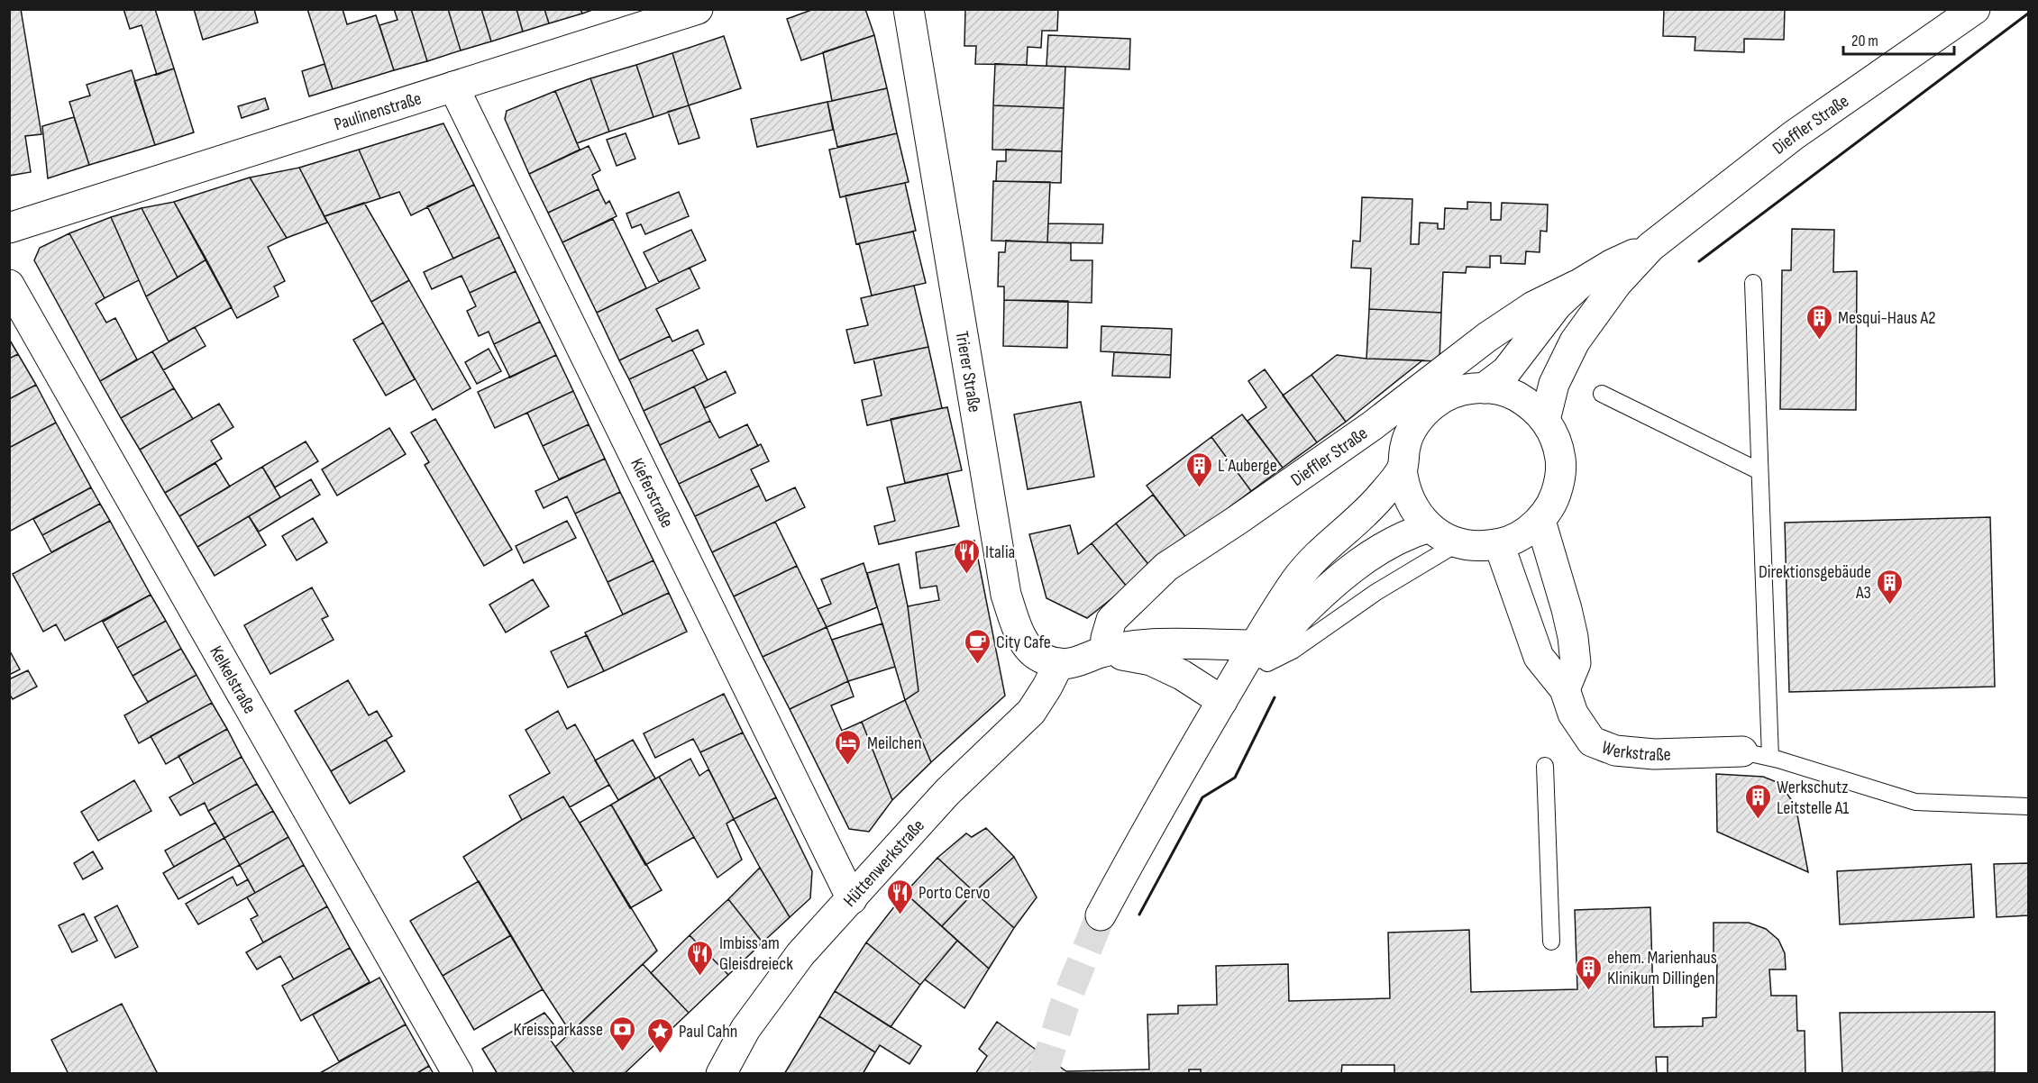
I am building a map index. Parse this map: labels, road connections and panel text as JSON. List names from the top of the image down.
{
  "streets": {
    "street": [
      "Paulinenstraße",
      "Dieffler Straße",
      "Trierer Straße",
      "Kieferstraße",
      "Kelkelstraße",
      "Werkstraße",
      "Hüttenwerkstraße"
    ]
  },
  "crossings": [
    ["Paulinenstraße", "Kieferstraße"],
    ["Dieffler Straße", "Werkstraße"],
    ["Trierer Straße", "Hüttenwerkstraße"],
    ["Kieferstraße", "Hüttenwerkstraße"]
  ],
  "places": {
    "building": [
      "Mesqui-Haus A2",
      "L´Auberge",
      "Direktionsgebäude A3",
      "Werkschutz Leitstelle A1",
      "ehem. Marienhaus Klinikum Dillingen"
    ],
    "restaurant": ["Italia", "Porto Cervo", "Imbiss am Gleisdreieck"],
    "cafe": ["City Cafe"],
    "hotel": ["Meilchen"],
    "bank": ["Kreissparkasse"],
    "place": ["Paul Cahn"]
  },
  "scale_bar": "20 m"
}
